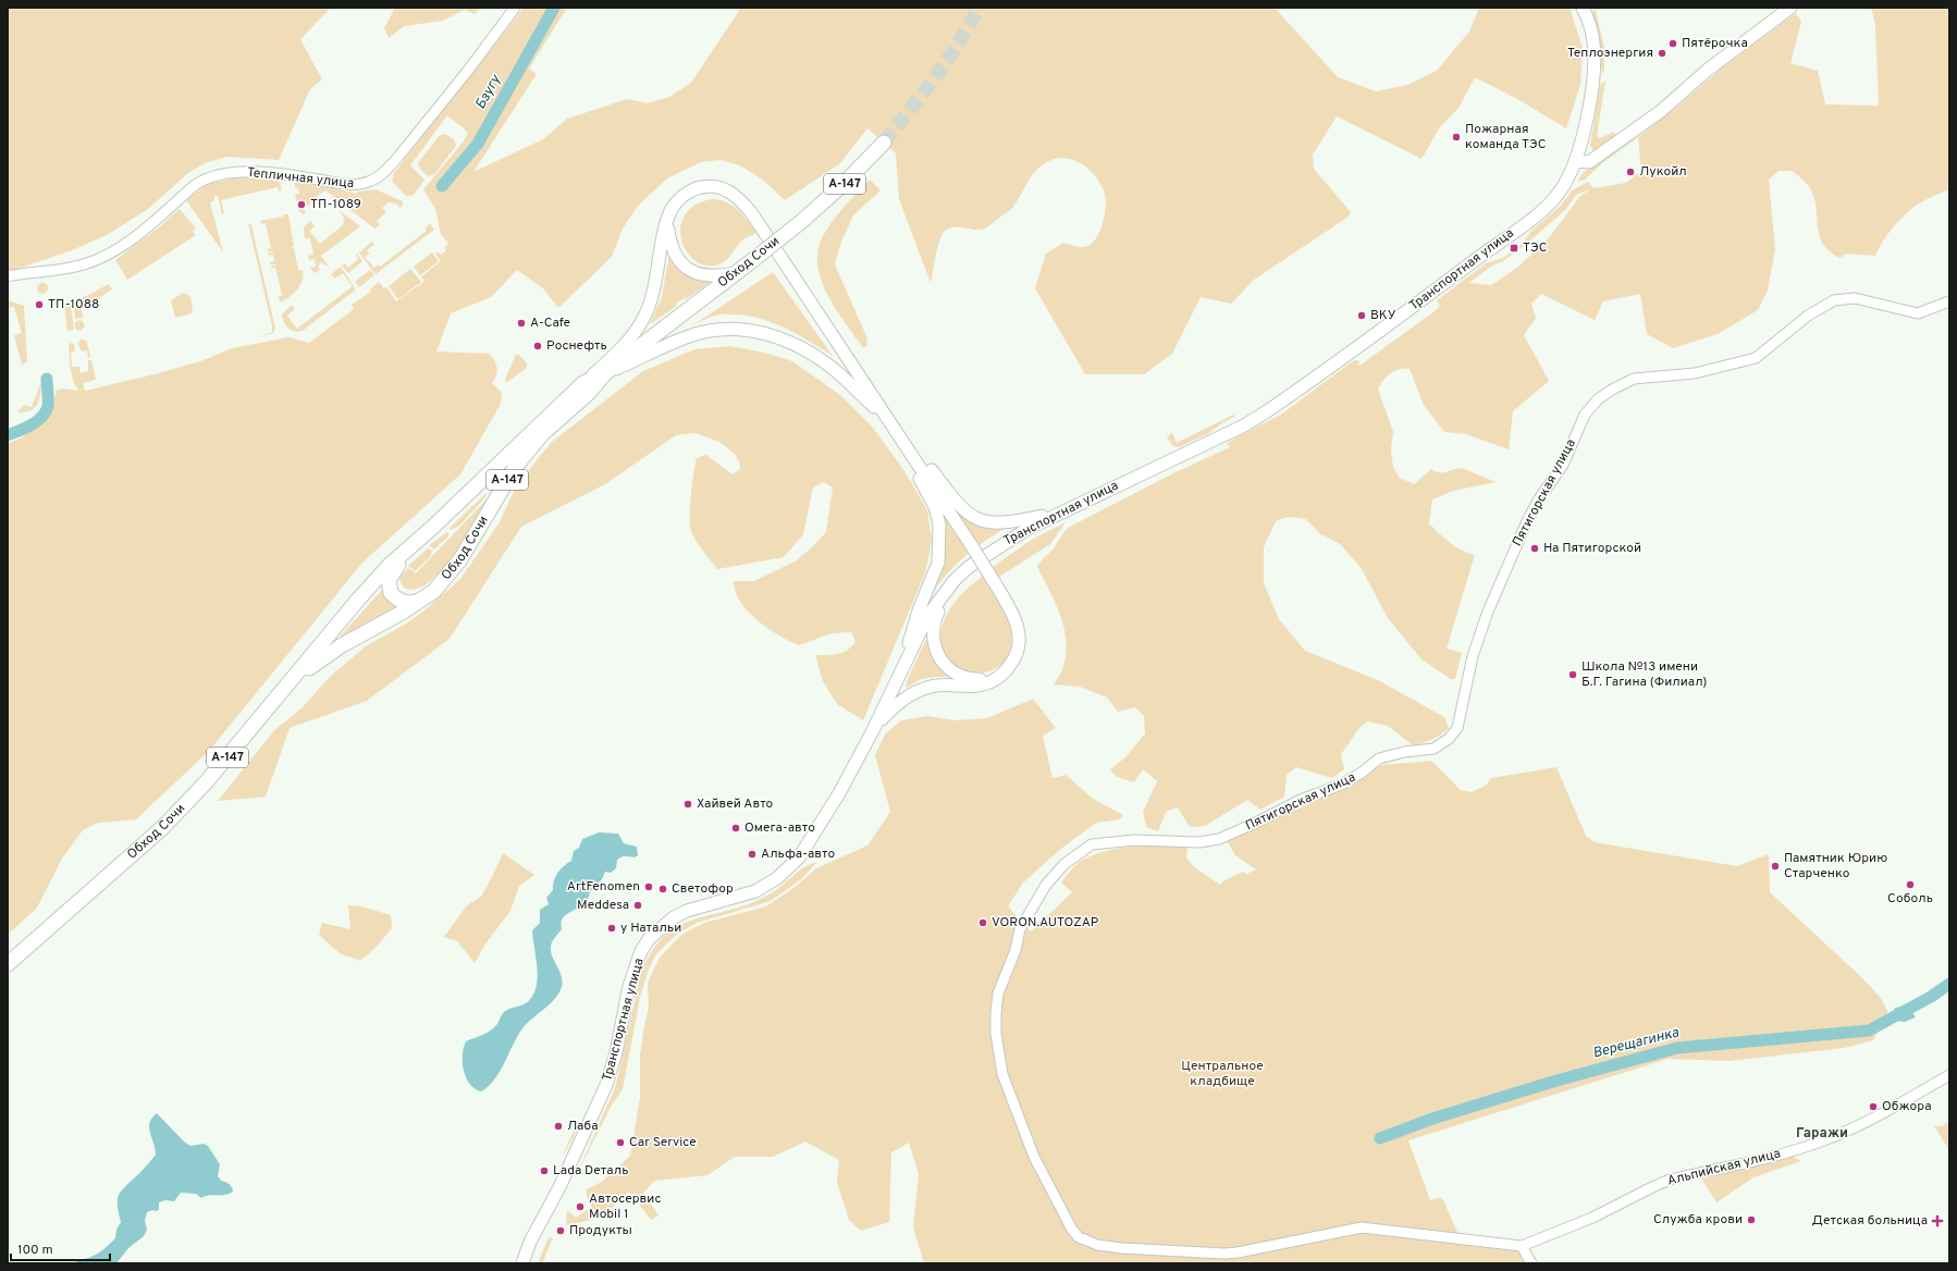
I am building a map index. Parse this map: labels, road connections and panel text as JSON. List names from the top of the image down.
{
  "streets": {
    "highway": ["А-147", "Обход Сочи"],
    "main road": ["Транспортная улица"],
    "street": ["Тепличная улица", "Пятигорская улица", "Альпийская улица"]
  },
  "crossings": [
    ["А-147", "Обход Сочи"],
    ["Пятигорская улица", "Альпийская улица"]
  ],
  "districts": ["Гаражи"],
  "water": ["Бзугу", "Верещагинка"],
  "parks": ["Центральное кладбище"],
  "places": {
    "other": [
      "Пятёрочка",
      "Теплоэнергия",
      "Пожарная команда ТЭС",
      "Лукойл",
      "ТП-1089",
      "ТП-1088",
      "ВКУ",
      "A-Cafe",
      "Роснефть",
      "На Пятигорской",
      "Школа №13 имени Б.Г. Гагина (Филиал)",
      "Хайвей Авто",
      "Омега-авто",
      "Альфа-авто",
      "Памятник Юрию Старченко",
      "Соболь",
      "ArtFenomen",
      "Светофор",
      "Meddesa",
      "VORON.AUTOZAP",
      "у Натальи",
      "Обжора",
      "Лаба",
      "Car Service",
      "Lada Dеталь",
      "Автосервис Mobil 1",
      "Служба крови",
      "Продукты"
    ],
    "transit": ["ТЭС"],
    "health": ["Детская больница"]
  },
  "scale_bar": "100 m"
}
